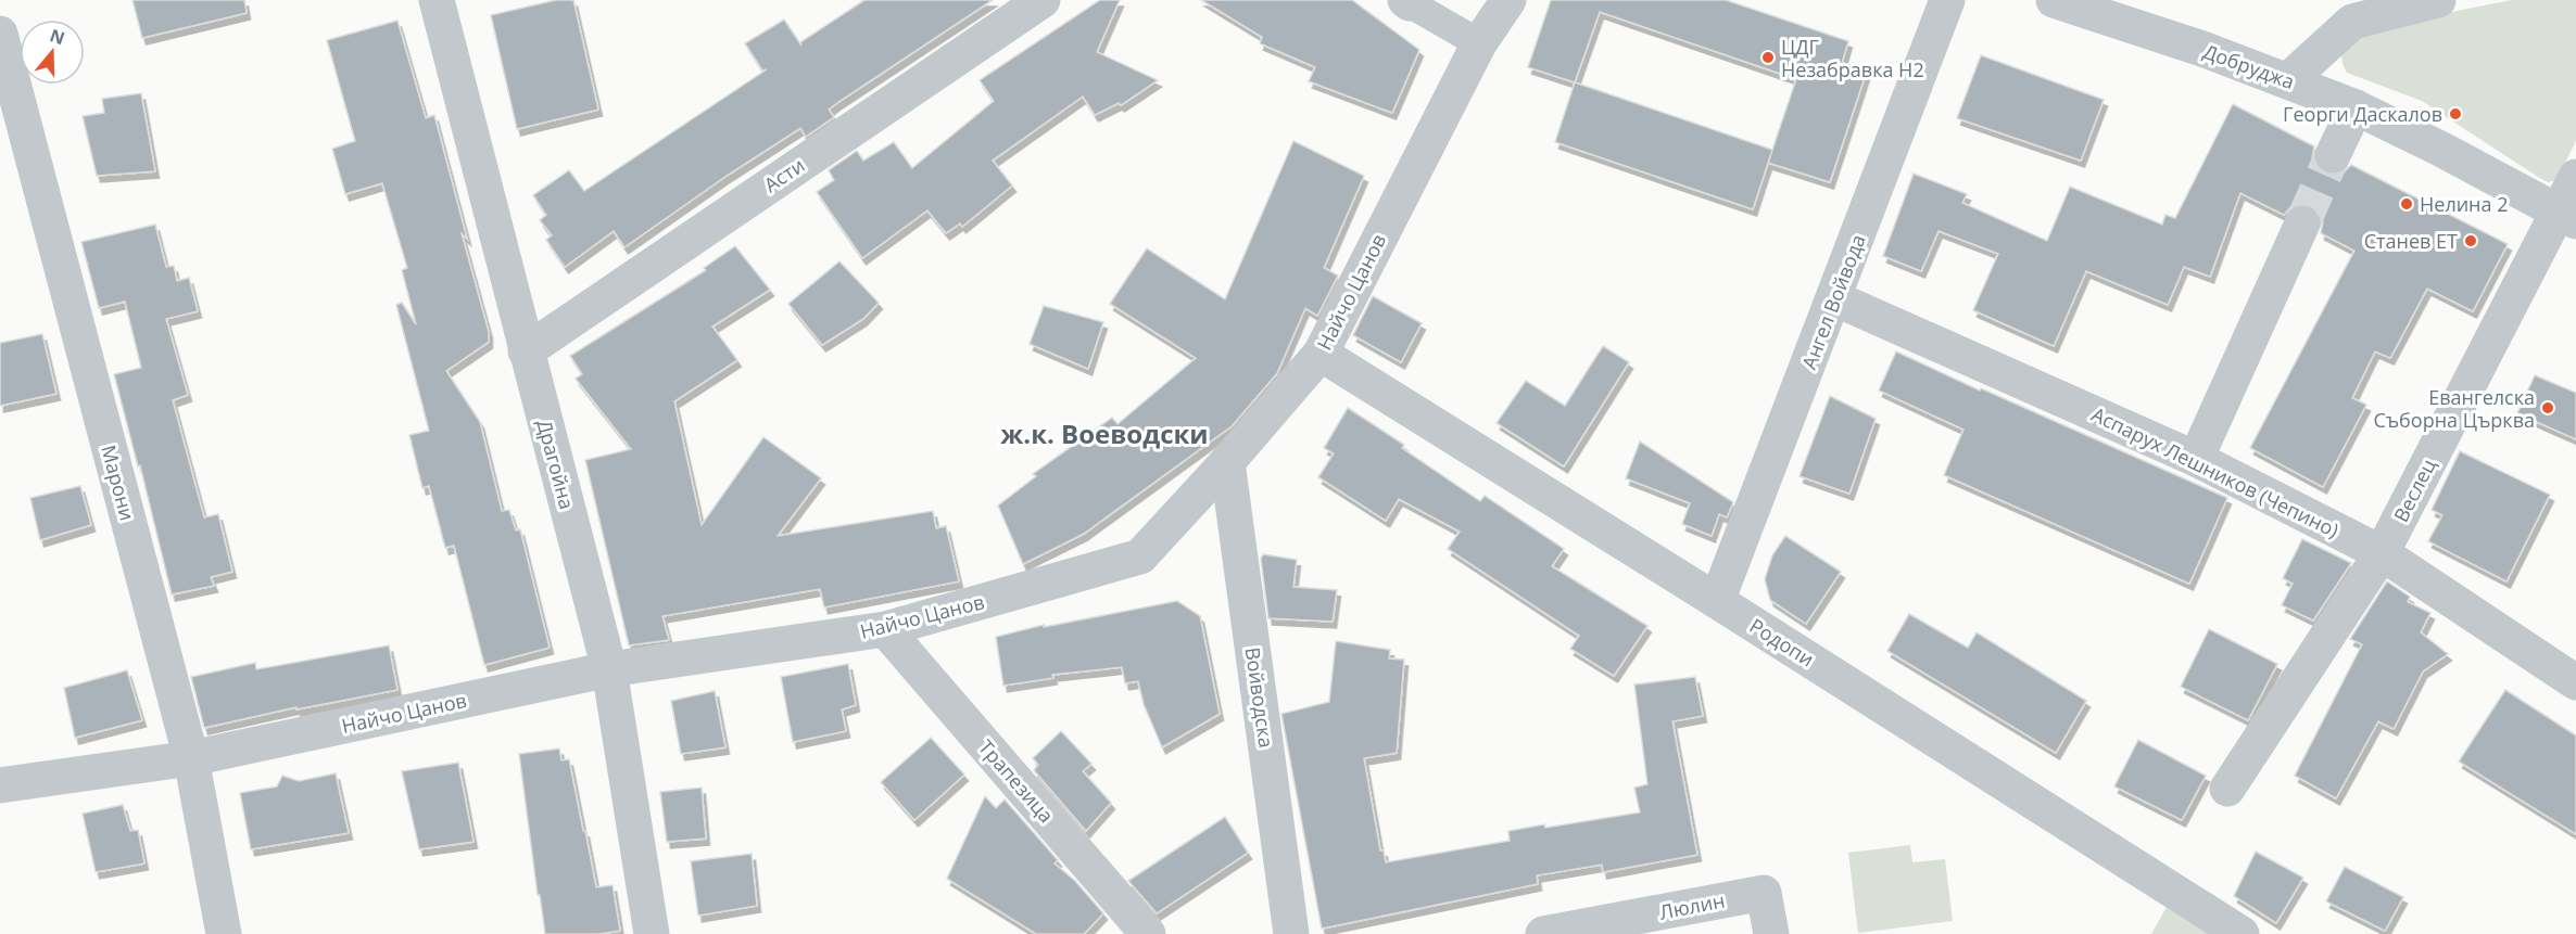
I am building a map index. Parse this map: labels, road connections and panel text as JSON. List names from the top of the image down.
{
  "streets": {
    "street": [
      "Добруджа",
      "Асти",
      "Найчо Цанов",
      "Ангел Войвода",
      "Драгойна",
      "Аспарух Лешников (Чепино)",
      "Марони",
      "Веслец",
      "Родопи",
      "Войводска",
      "Трапезица",
      "Люлин"
    ]
  },
  "crossings": [
    ["Добруджа", "Веслец"],
    ["Асти", "Драгойна"],
    ["Найчо Цанов", "Драгойна"],
    ["Найчо Цанов", "Марони"],
    ["Найчо Цанов", "Родопи"],
    ["Найчо Цанов", "Войводска"],
    ["Найчо Цанов", "Трапезица"],
    ["Ангел Войвода", "Аспарух Лешников (Чепино)"],
    ["Ангел Войвода", "Родопи"],
    ["Аспарух Лешников (Чепино)", "Веслец"]
  ],
  "districts": ["ж.к. Воеводски"],
  "places": [
    "ЦДГ Незабравка Н2",
    "Георги Даскалов",
    "Нелина 2",
    "Станев ЕТ",
    "Евангелска Съборна Църква"
  ],
  "north": "top"
}
